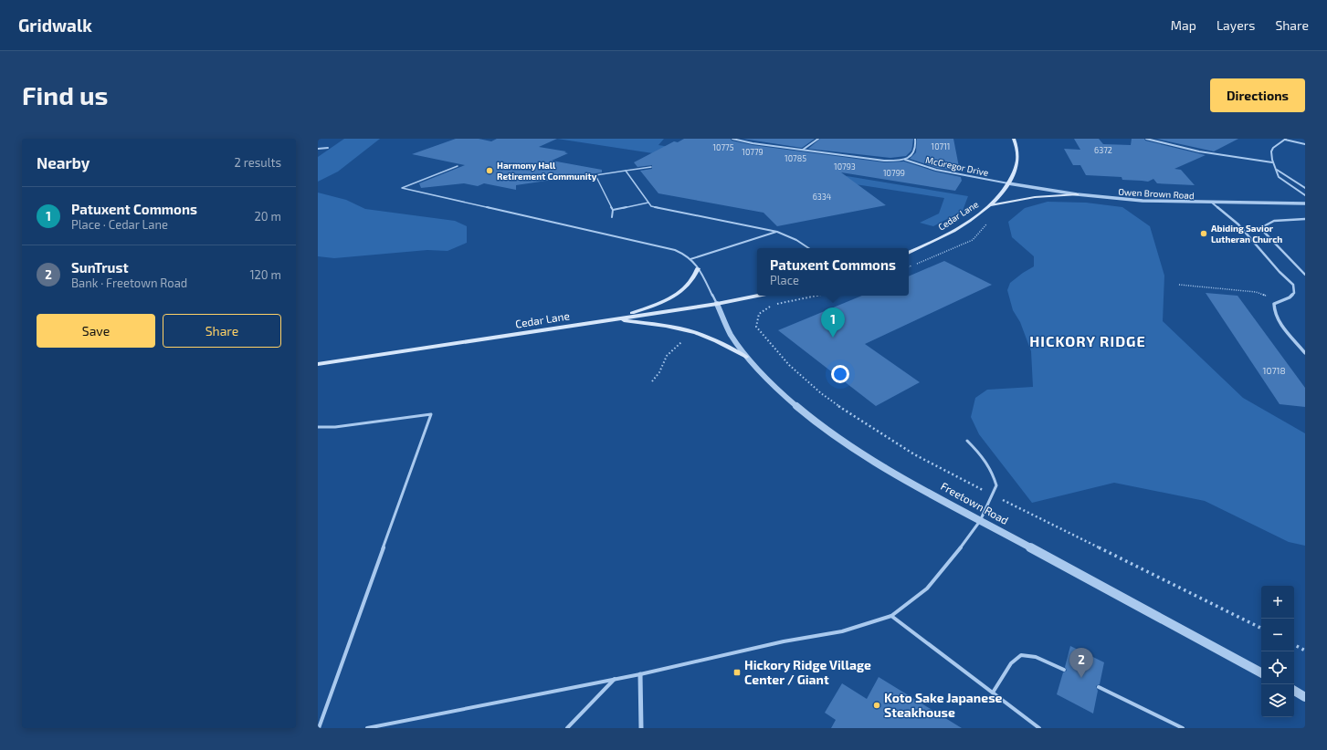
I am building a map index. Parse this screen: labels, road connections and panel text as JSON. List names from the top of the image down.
{
  "streets": {
    "main road": ["Cedar Lane"],
    "street": ["McGregor Drive", "Owen Brown Road", "Freetown Road"]
  },
  "crossings": [
    ["McGregor Drive", "Owen Brown Road"],
    ["McGregor Drive", "Cedar Lane"],
    ["Owen Brown Road", "Cedar Lane"],
    ["Cedar Lane", "Freetown Road"]
  ],
  "districts": ["HICKORY RIDGE"],
  "places": {
    "other": ["Harmony Hall Retirement Community", "Abiding Savior Lutheran Church", "Koto Sake Japanese Steakhouse"],
    "transit": ["Hickory Ridge Village Center / Giant"]
  },
  "house_numbers": [
    "10711",
    "10775",
    "6372",
    "10779",
    "10785",
    "10793",
    "10799",
    "6334",
    "10718"
  ],
  "page": {
    "header": "Gridwalk",
    "nav": ["Map", "Layers", "Share"],
    "buttons": [
      "Directions",
      ["Save", "Share"]
    ],
    "title": "Find us",
    "heading": ["Nearby", "2 results"],
    "list": [
      {
        "mark": "1",
        "name": "Patuxent Commons",
        "note": "Place · Cedar Lane",
        "value": "20 m"
      },
      {
        "mark": "2",
        "name": "SunTrust",
        "note": "Bank · Freetown Road",
        "value": "120 m"
      }
    ],
    "popup": ["Patuxent Commons", "Place"],
    "pins": ["1", "2"],
    "map_buttons": ["+", "−"]
  }
}
